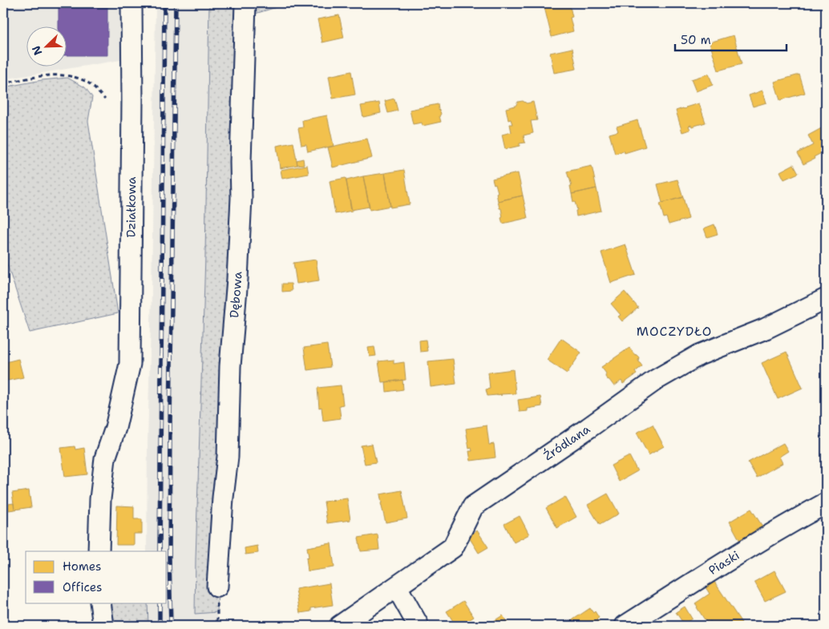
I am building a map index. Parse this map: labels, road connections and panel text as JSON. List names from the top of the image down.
{
  "streets": {
    "street": [
      "Działkowa",
      "Dębowa",
      "Źródlana",
      "Piaski"
    ]
  },
  "districts": ["MOCZYDŁO"],
  "legend": ["Homes", "Offices"],
  "scale_bar": "50 m",
  "north": "bottom left"
}
